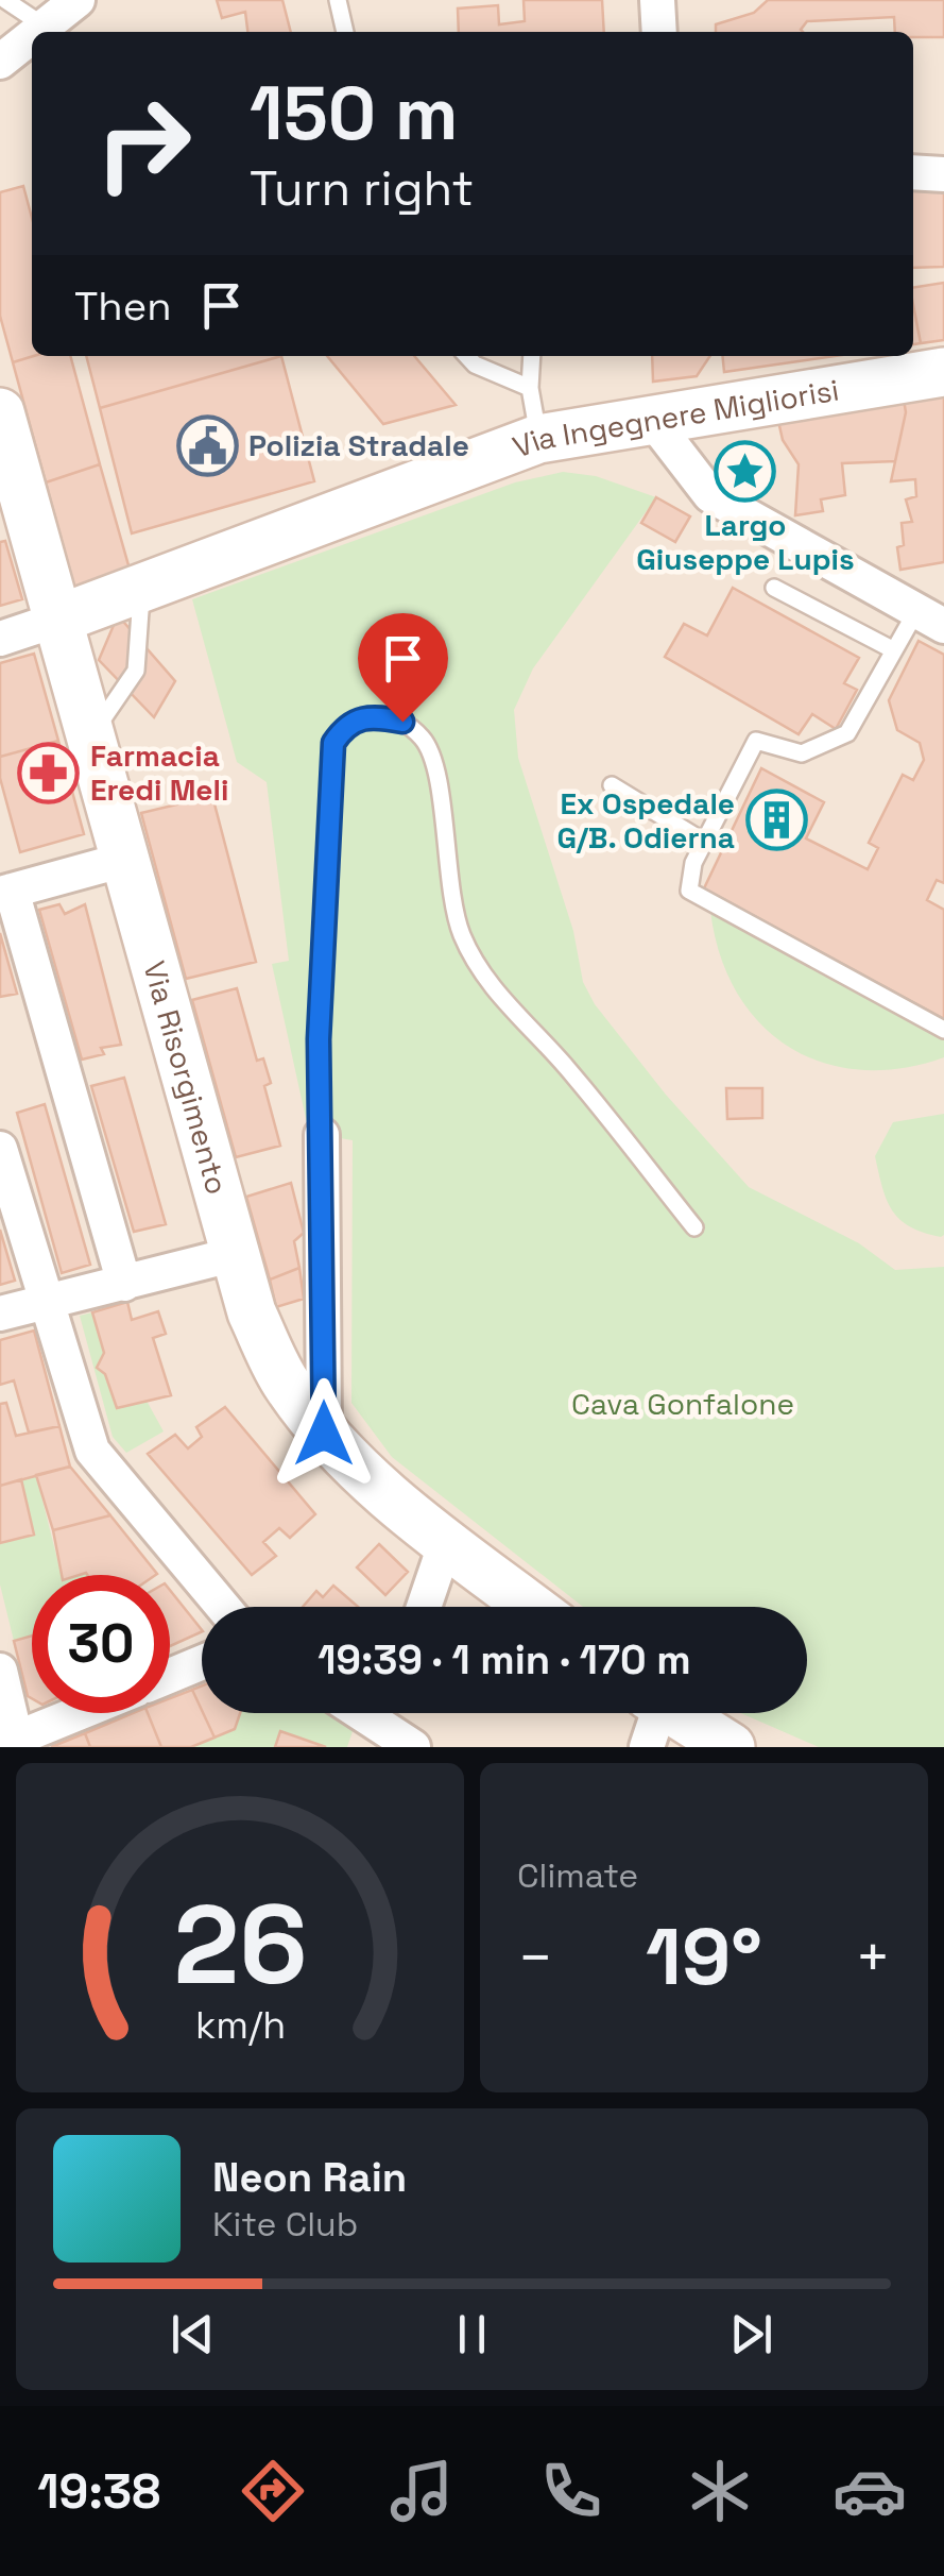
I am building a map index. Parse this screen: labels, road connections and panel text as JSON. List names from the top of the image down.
{
  "streets": {
    "main road": ["Via Ingegnere Migliorisi", "Via Risorgimento"]
  },
  "crossings": [
    ["Via Ingegnere Migliorisi", "Via Risorgimento"]
  ],
  "parks": ["Cava Gonfalone"],
  "places": {
    "public building": ["Polizia Stradale"],
    "place": ["Largo Giuseppe Lupis"],
    "pharmacy": ["Farmacia Eredi Meli"],
    "building": ["Ex Ospedale G/B. Odierna"]
  },
  "page": {
    "turn": ["150 m", "Turn right"],
    "then": "Then",
    "limit": "30",
    "trip": "19:39 · 1 min · 170 m",
    "tile": "Climate",
    "heat": ["−", "19°", "+"],
    "song": ["Neon Rain", "Kite Club"],
    "tabs": "19:38",
    "gauge": ["26", "km/h"]
  }
}
